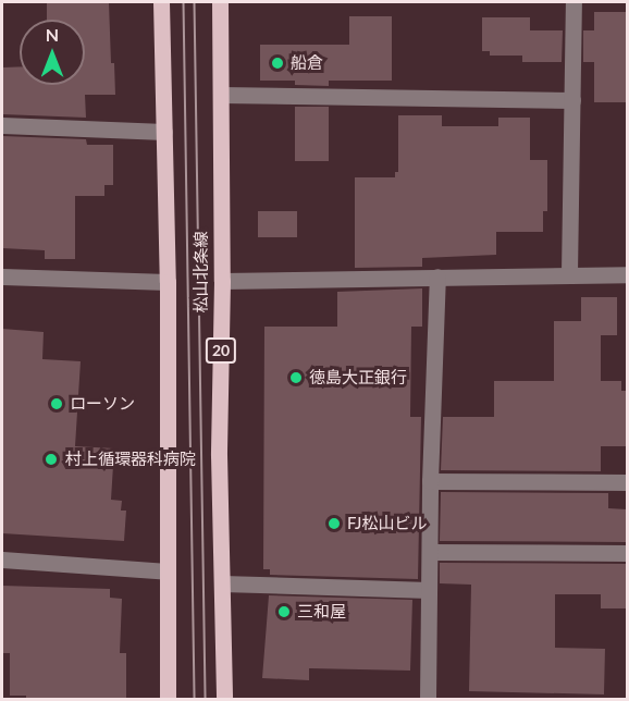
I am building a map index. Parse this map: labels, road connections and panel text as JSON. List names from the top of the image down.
{
  "streets": {
    "main road": ["松山北条線", "20"]
  },
  "places": [
    "船倉",
    "徳島大正銀行",
    "ローソン",
    "村上循環器科病院",
    "FJ松山ビル",
    "三和屋"
  ],
  "north": "top"
}
